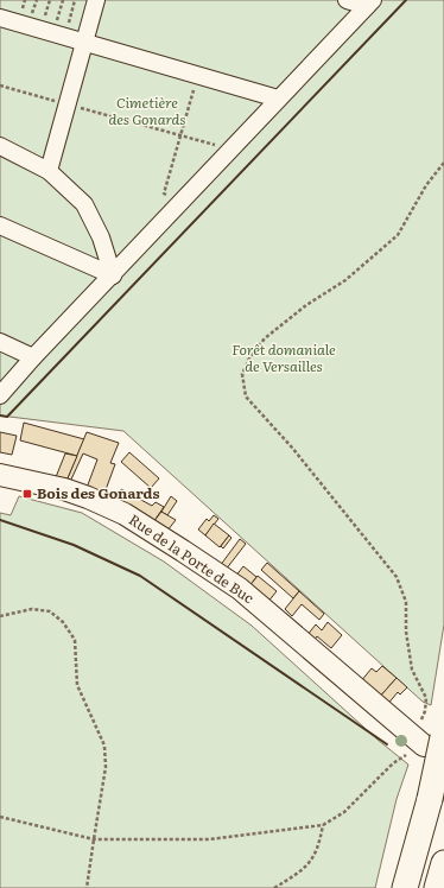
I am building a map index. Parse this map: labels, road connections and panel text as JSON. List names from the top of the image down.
{
  "streets": {
    "main road": ["Rue de la Porte de Buc"]
  },
  "parks": ["Cimetière des Gonards", "Forêt domaniale de Versailles"],
  "places": {
    "transit": ["Bois des Gonards"]
  }
}
